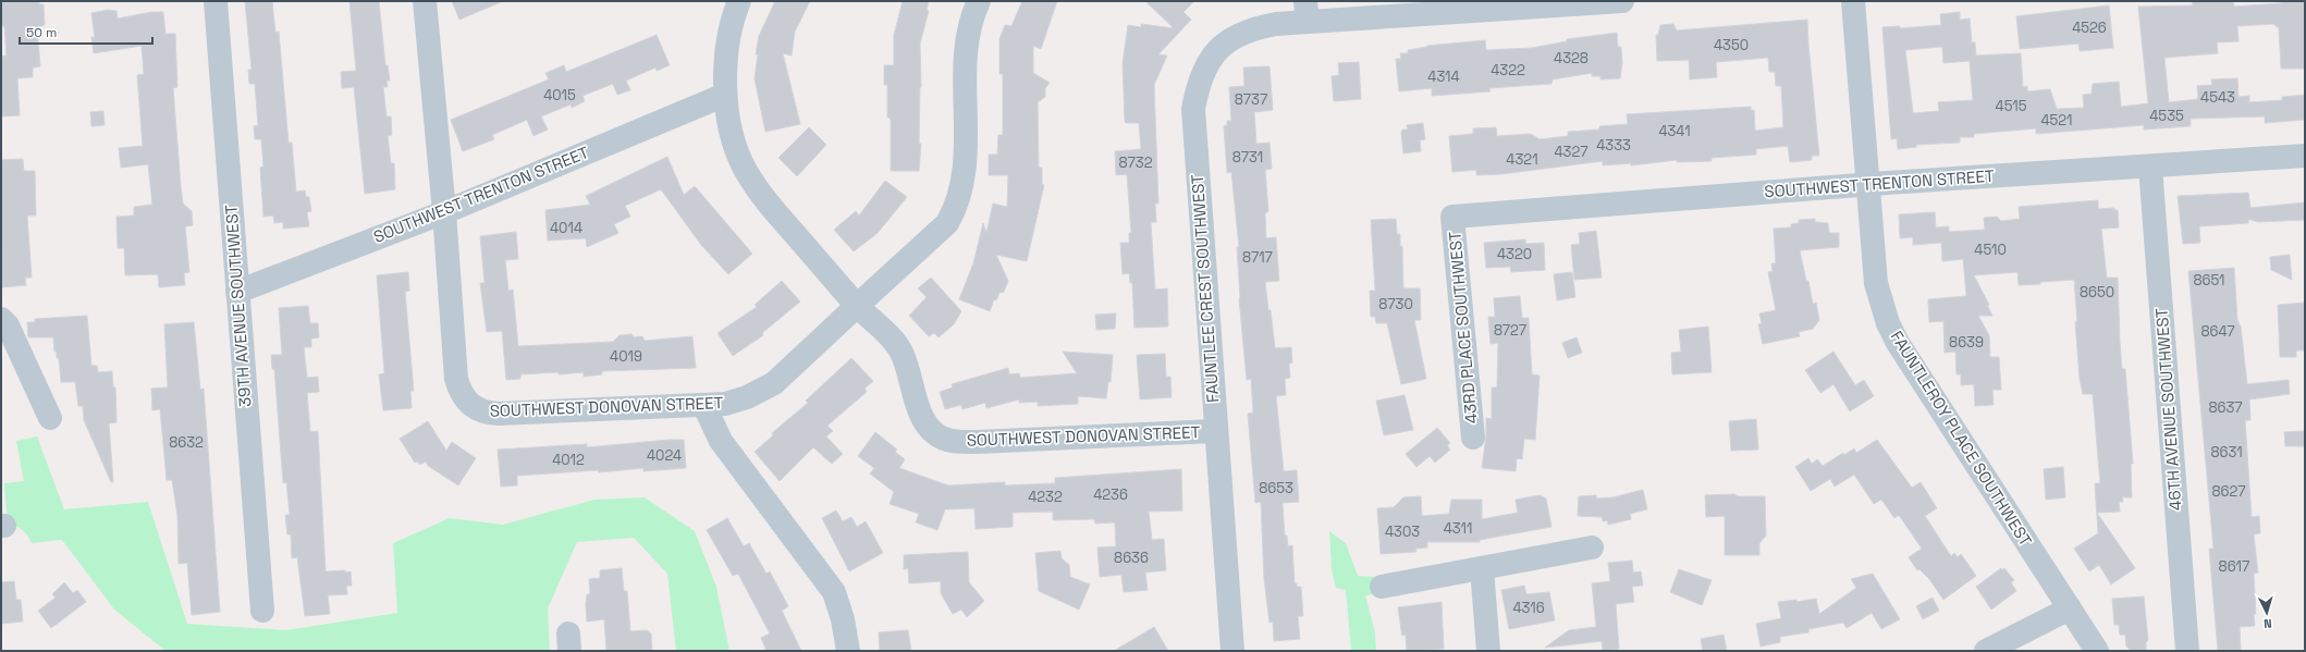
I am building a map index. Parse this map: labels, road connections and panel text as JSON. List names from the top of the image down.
{
  "streets": {
    "street": [
      "SOUTHWEST TRENTON STREET",
      "FAUNTLEE CREST SOUTHWEST",
      "39TH AVENUE SOUTHWEST",
      "43RD PLACE SOUTHWEST",
      "SOUTHWEST DONOVAN STREET",
      "46TH AVENUE SOUTHWEST",
      "FAUNTLEROY PLACE SOUTHWEST"
    ]
  },
  "crossings": [
    ["SOUTHWEST TRENTON STREET", "39TH AVENUE SOUTHWEST"],
    ["SOUTHWEST TRENTON STREET", "43RD PLACE SOUTHWEST"],
    ["SOUTHWEST TRENTON STREET", "SOUTHWEST DONOVAN STREET"],
    ["SOUTHWEST TRENTON STREET", "46TH AVENUE SOUTHWEST"],
    ["SOUTHWEST TRENTON STREET", "FAUNTLEROY PLACE SOUTHWEST"],
    ["FAUNTLEE CREST SOUTHWEST", "SOUTHWEST DONOVAN STREET"]
  ],
  "house_numbers": [
    "4526",
    "4350",
    "4328",
    "4322",
    "4314",
    "4015",
    "4543",
    "8737",
    "4515",
    "4535",
    "4521",
    "4341",
    "4333",
    "4327",
    "8731",
    "4321",
    "8732",
    "4014",
    "4510",
    "4320",
    "8717",
    "8651",
    "8650",
    "8730",
    "8727",
    "8647",
    "8639",
    "4019",
    "8637",
    "8632",
    "8631",
    "4024",
    "4012",
    "8653",
    "8627",
    "4236",
    "4232",
    "4311",
    "4303",
    "8636",
    "8617",
    "4316"
  ],
  "scale_bar": "50 m",
  "north": "bottom"
}
